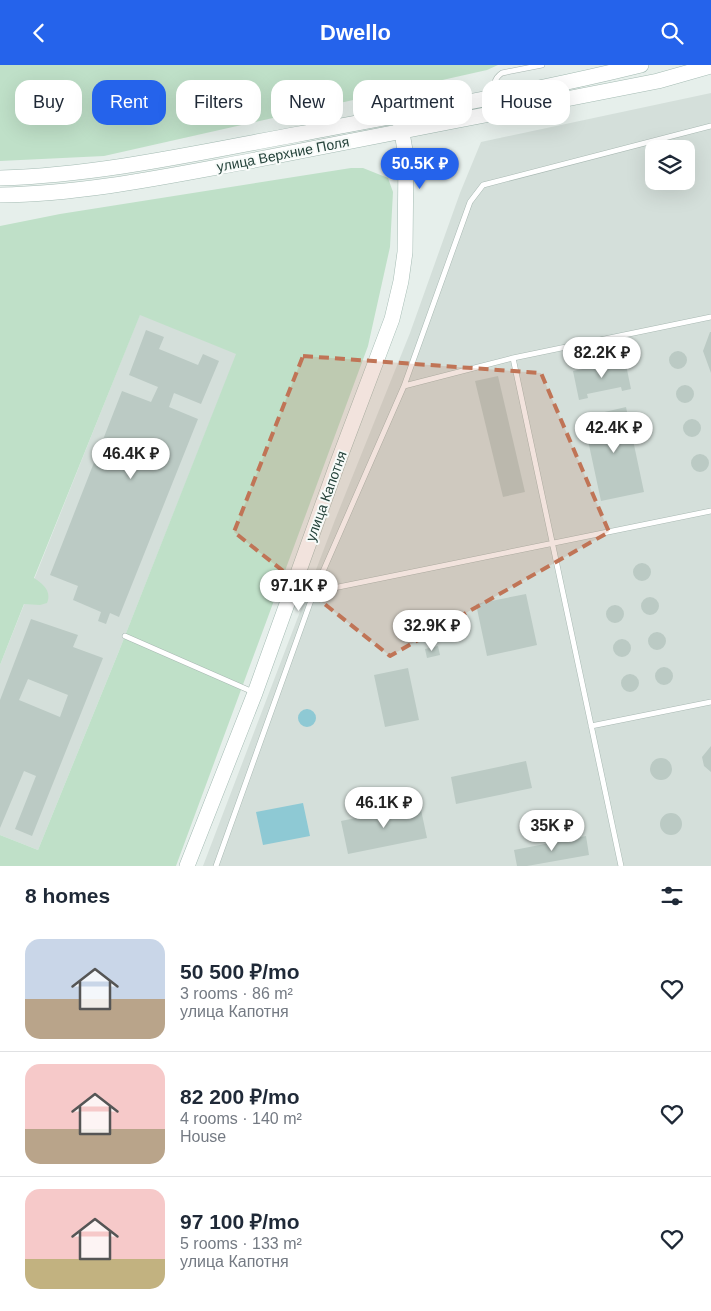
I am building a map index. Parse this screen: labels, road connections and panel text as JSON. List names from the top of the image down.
{
  "streets": {
    "main road": ["улица Верхние Поля", "улица Капотня"]
  },
  "crossings": [
    ["улица Верхние Поля", "улица Капотня"]
  ],
  "page": {
    "header": "Dwello",
    "chip": [
      "Buy",
      "Rent",
      "Filters",
      "New",
      "Apartment",
      "House"
    ],
    "price": [
      "50.5K ₽",
      "82.2K ₽",
      "42.4K ₽",
      "46.4K ₽",
      "97.1K ₽",
      "32.9K ₽",
      "46.1K ₽",
      "35K ₽"
    ],
    "heading": "8 homes",
    "list": [
      {
        "name": "50 500 ₽/mo",
        "note": "3 rooms · 86 m² · улица Капотня"
      },
      {
        "name": "82 200 ₽/mo",
        "note": "4 rooms · 140 m² · House"
      },
      {
        "name": "97 100 ₽/mo",
        "note": "5 rooms · 133 m² · улица Капотня"
      }
    ]
  }
}
